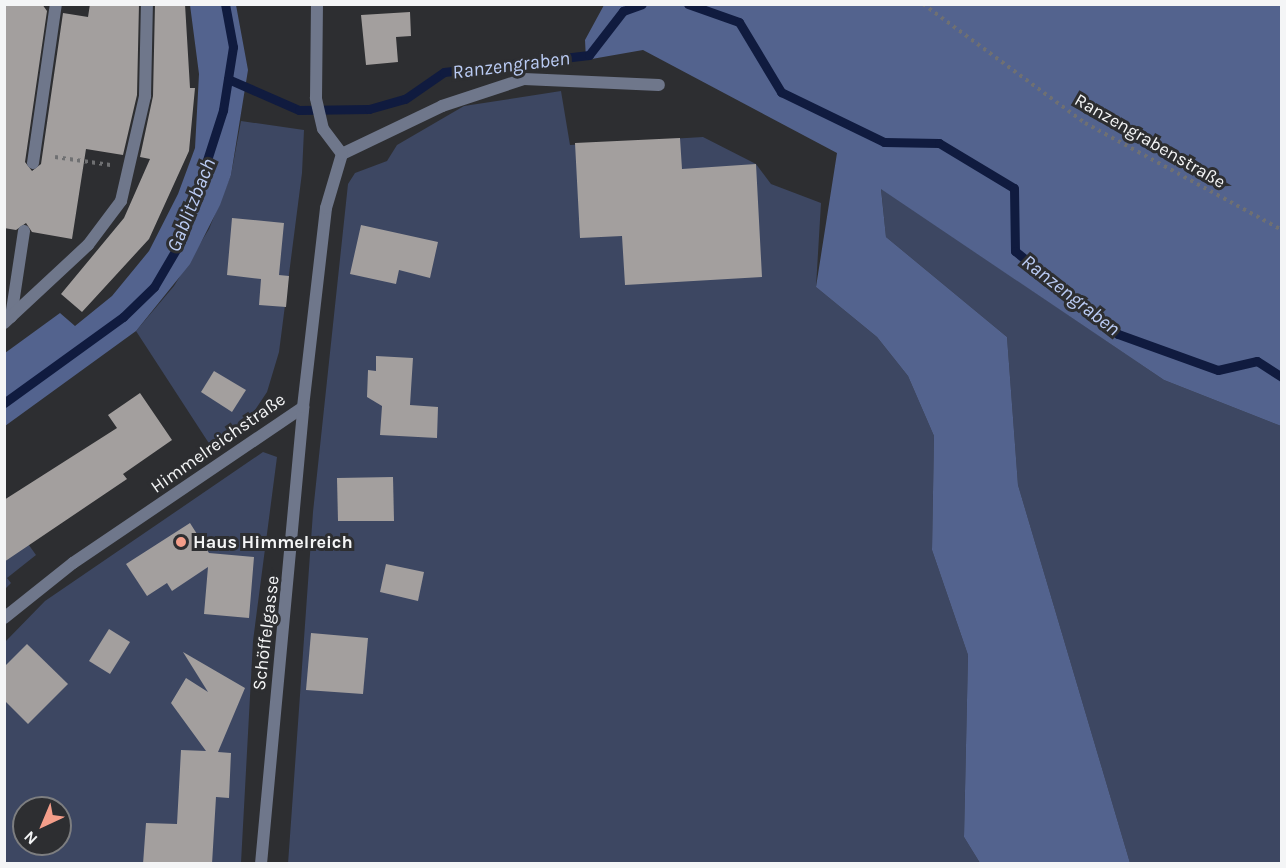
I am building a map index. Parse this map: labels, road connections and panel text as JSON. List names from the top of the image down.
{
  "streets": {
    "street": ["Himmelreichstraße", "Schöffelgasse"],
    "path": ["Ranzengrabenstraße"]
  },
  "crossings": [
    ["Himmelreichstraße", "Schöffelgasse"]
  ],
  "water": ["Ranzengraben", "Gablitzbach"],
  "places": ["Haus Himmelreich"],
  "north": "bottom left"
}
